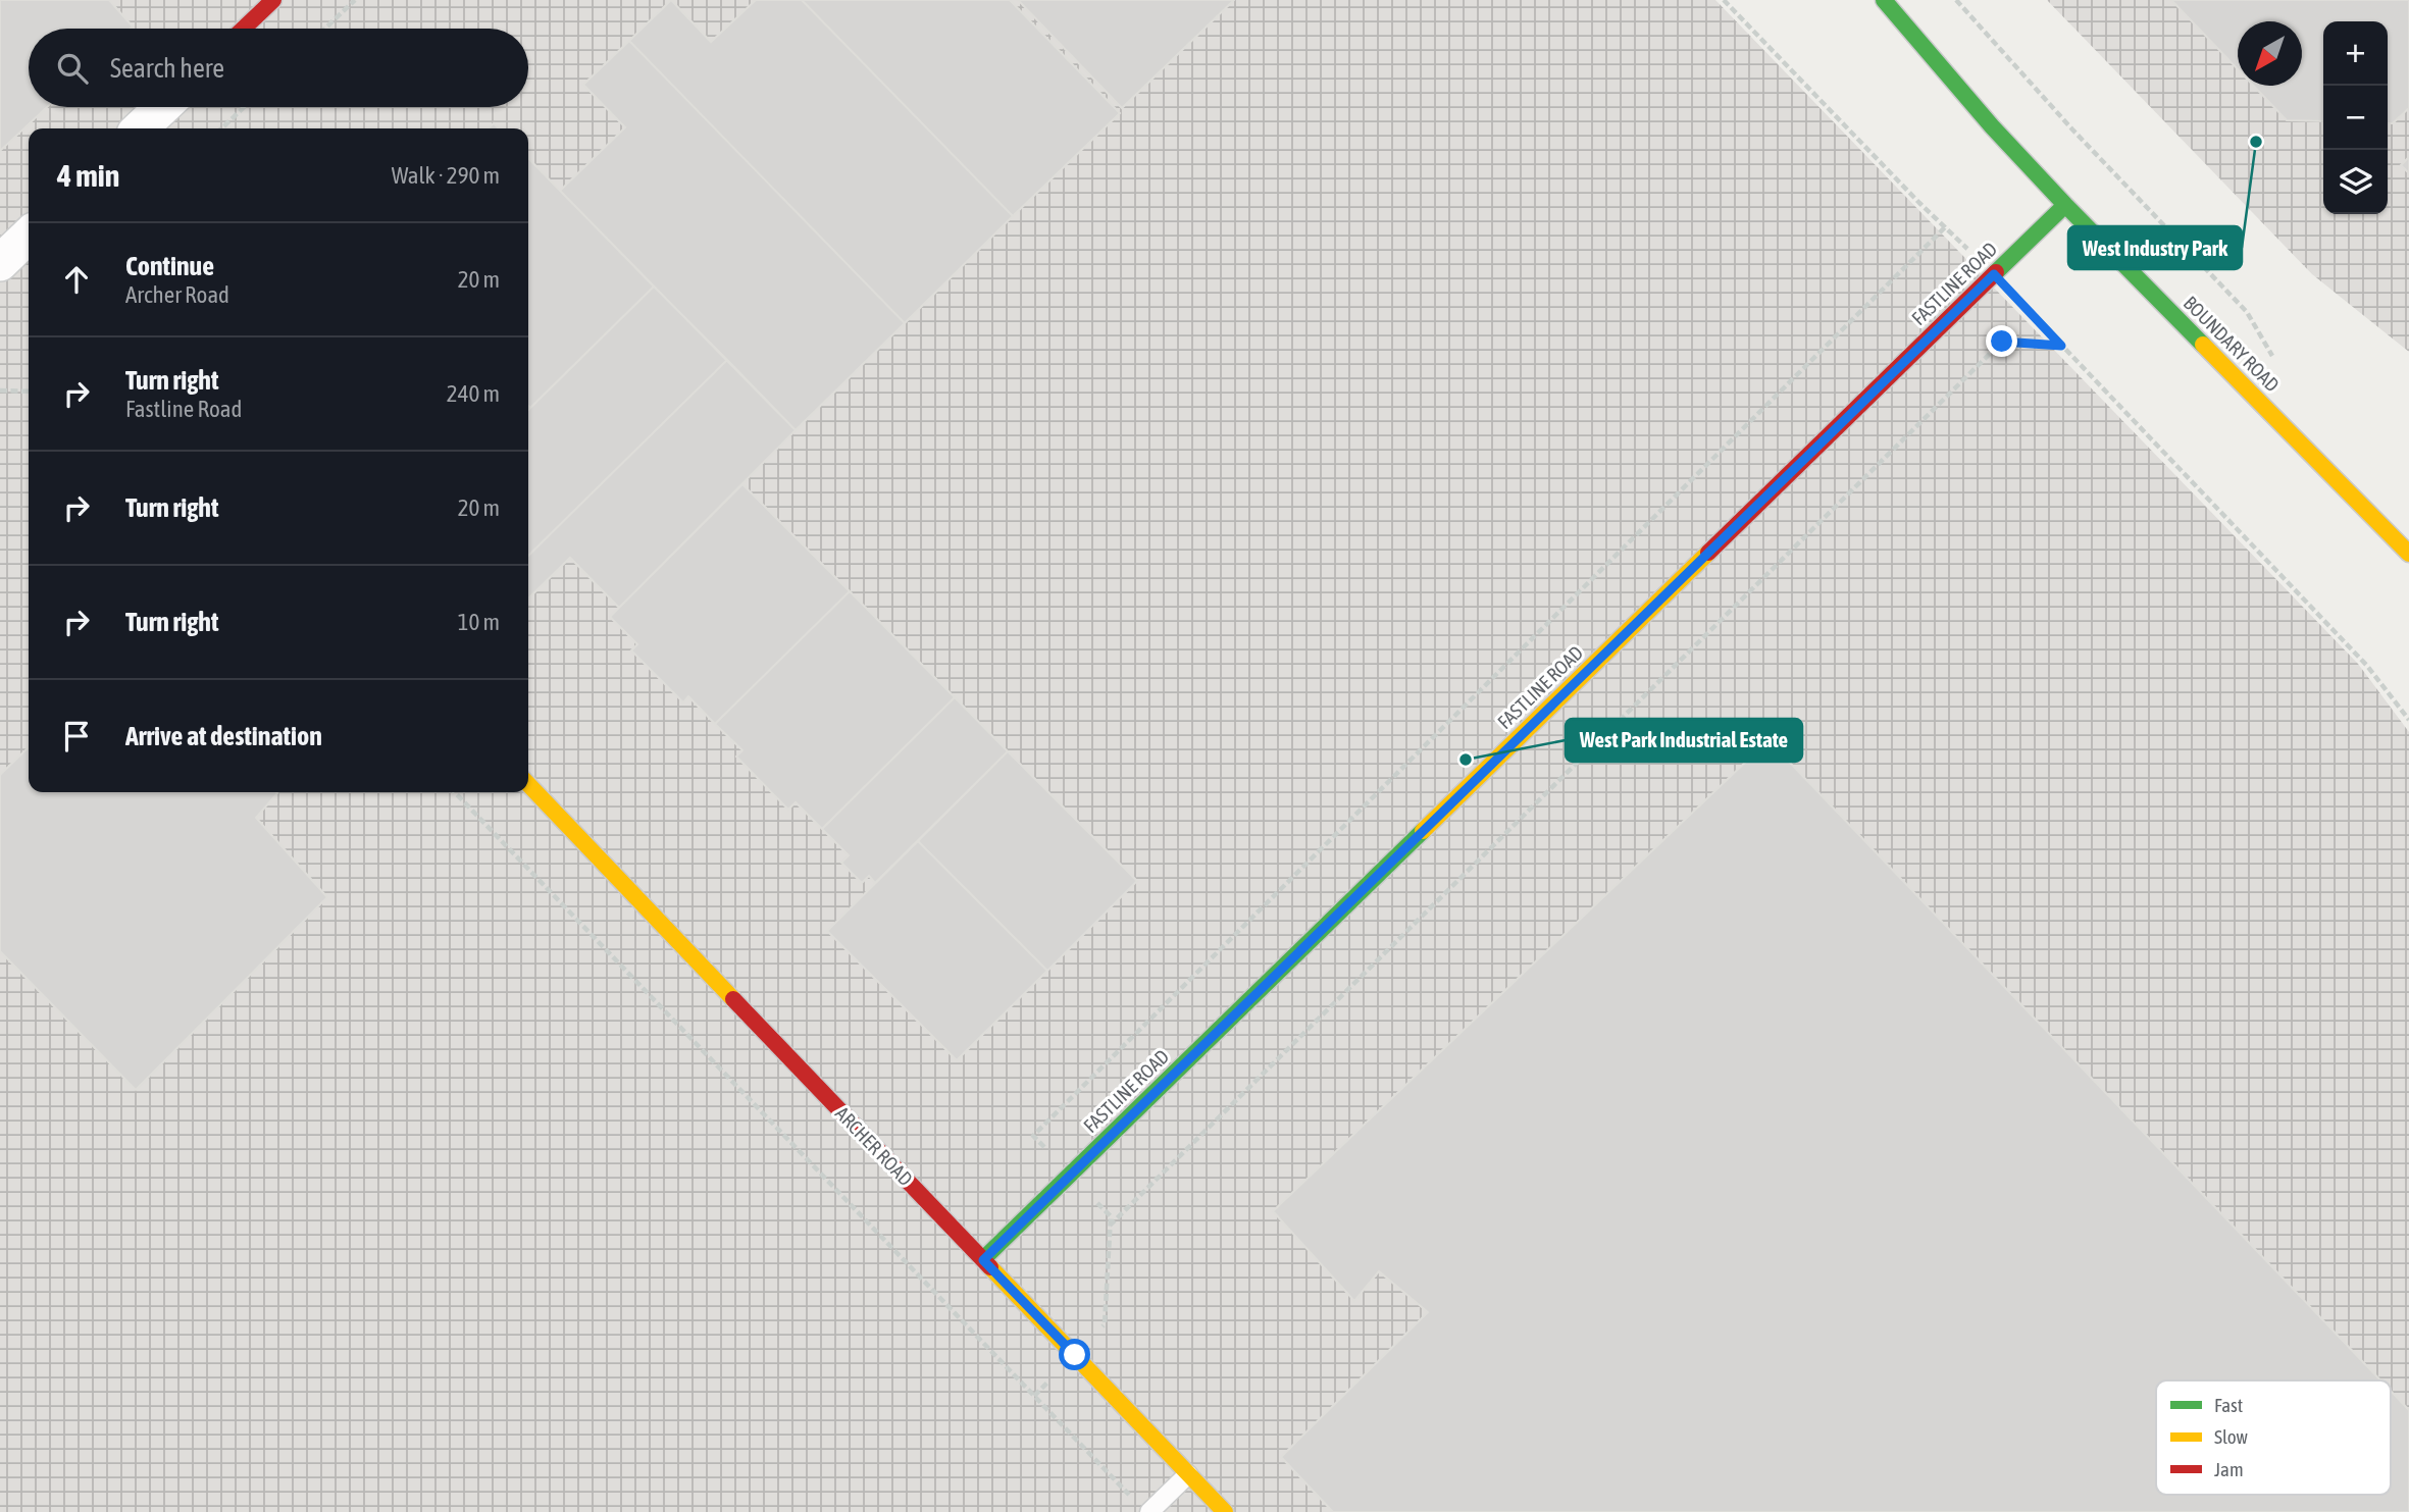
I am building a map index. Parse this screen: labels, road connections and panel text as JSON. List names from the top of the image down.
{
  "streets": {
    "street": ["FASTLINE ROAD", "BOUNDARY ROAD", "ARCHER ROAD"]
  },
  "crossings": [
    ["FASTLINE ROAD", "BOUNDARY ROAD"],
    ["FASTLINE ROAD", "ARCHER ROAD"]
  ],
  "places": ["West Industry Park", "West Park Industrial Estate"],
  "legend": ["Fast", "Slow", "Jam"],
  "north": "bottom left",
  "page": {
    "map_buttons": ["+", "−"],
    "search": "Search here",
    "heading": ["4 min", "Walk · 290 m"],
    "list": [
      ["Continue", "Archer Road", "20 m"],
      ["Turn right", "Fastline Road", "240 m"],
      ["Turn right", "20 m"],
      ["Turn right", "10 m"],
      "Arrive at destination"
    ]
  }
}
